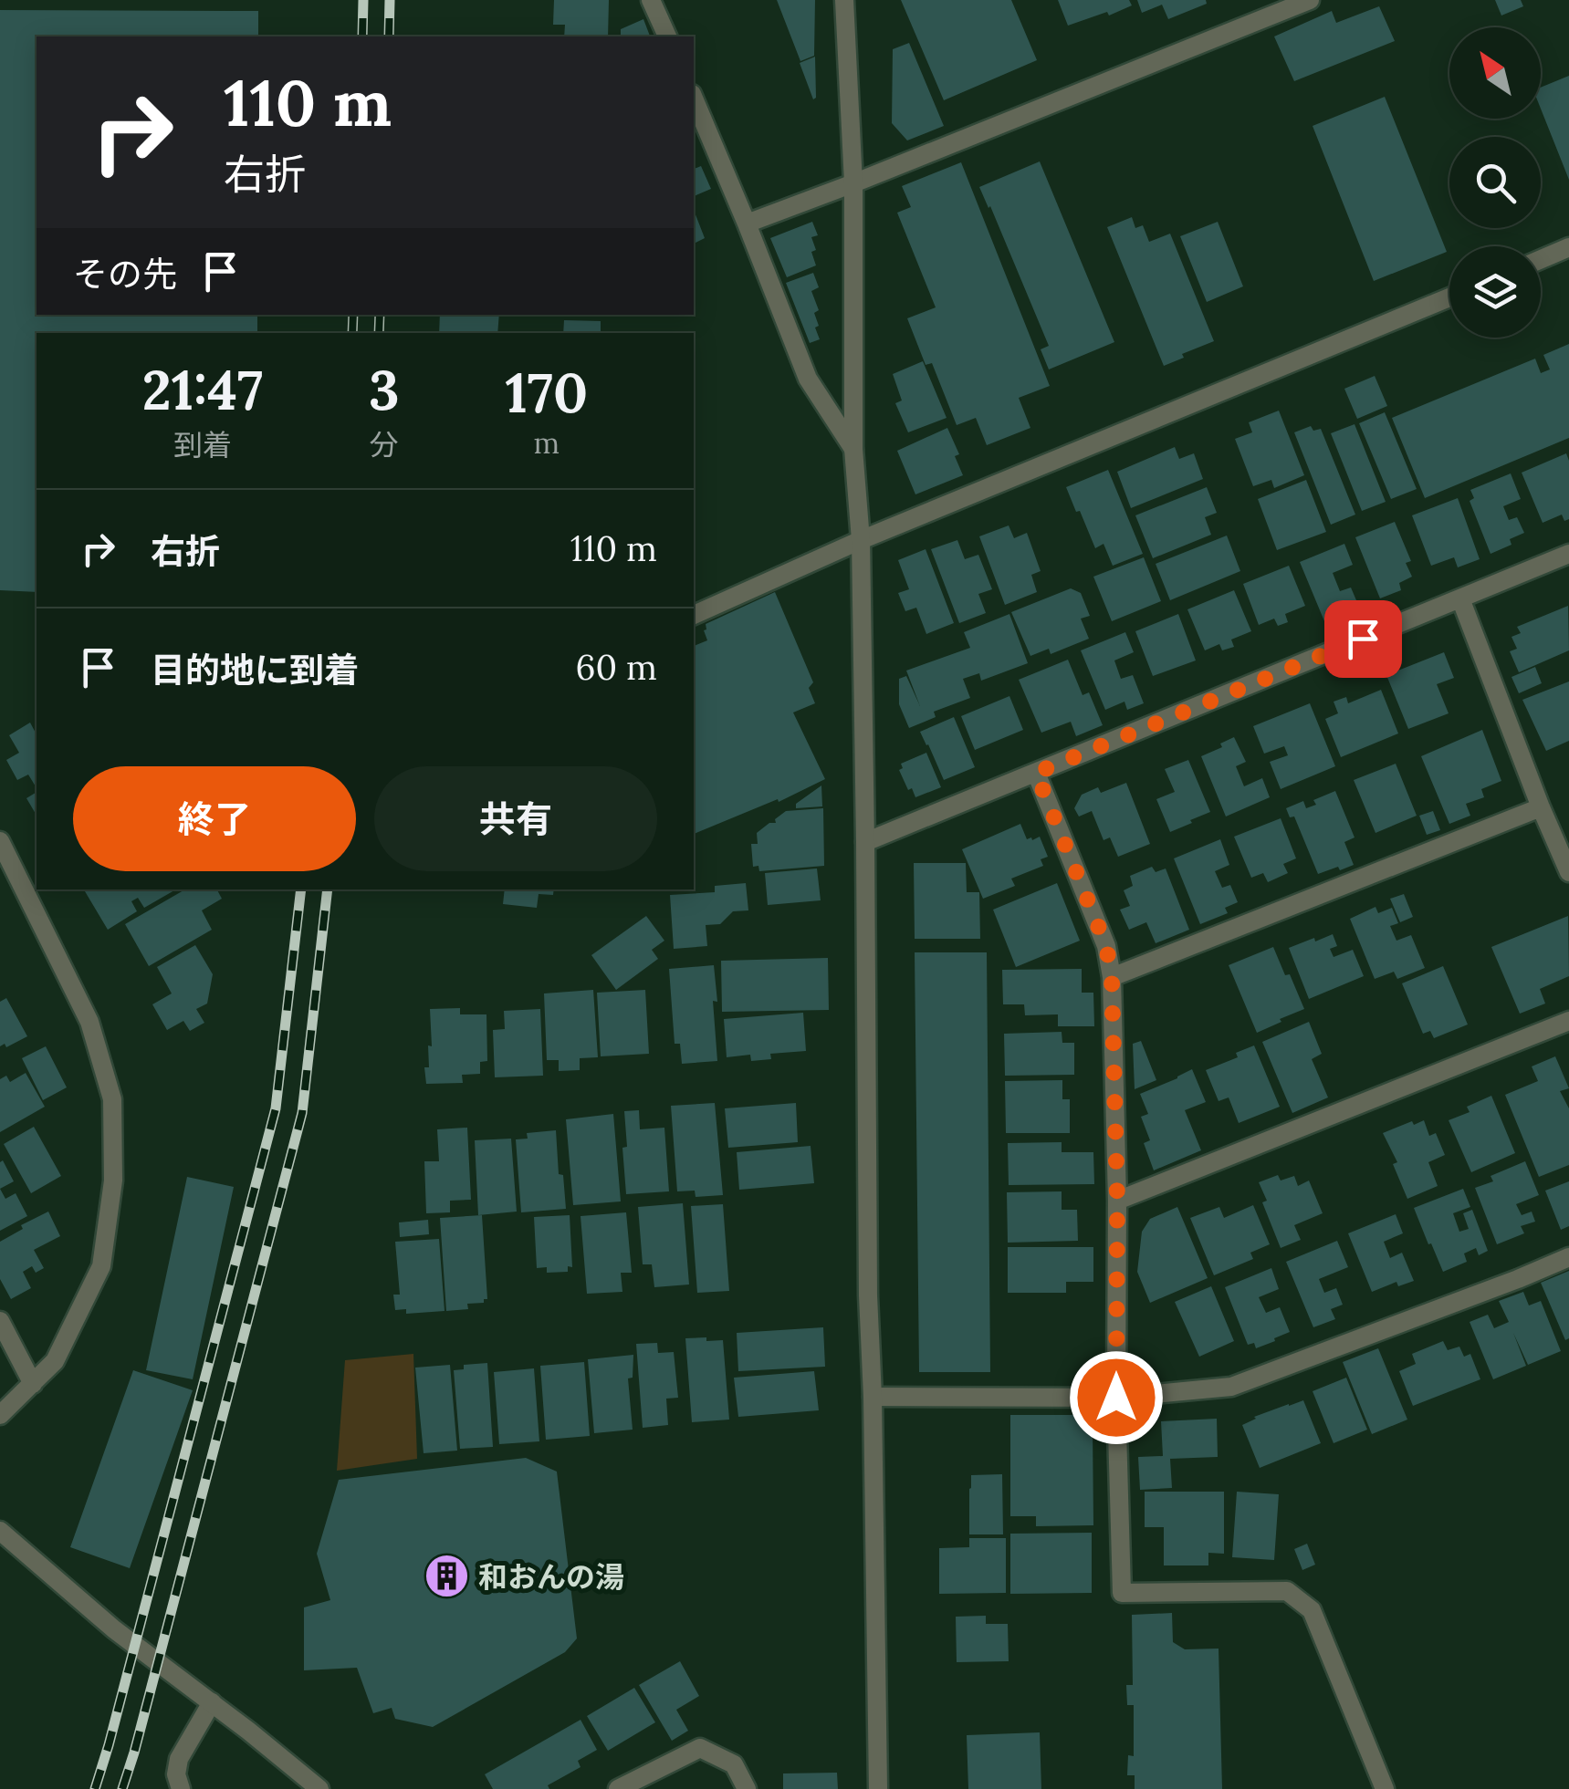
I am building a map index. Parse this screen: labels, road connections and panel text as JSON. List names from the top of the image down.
{
  "places": {
    "building": ["和おんの湯"]
  },
  "north": "top left",
  "page": {
    "turn": ["110 m", "右折"],
    "then": "その先",
    "eta": [
      "21:47",
      "到着",
      "3",
      "分",
      "170",
      "m"
    ],
    "list": [
      {
        "name": "右折",
        "value": "110 m"
      },
      {
        "name": "目的地に到着",
        "value": "60 m"
      }
    ],
    "buttons": ["終了", "共有"]
  }
}
